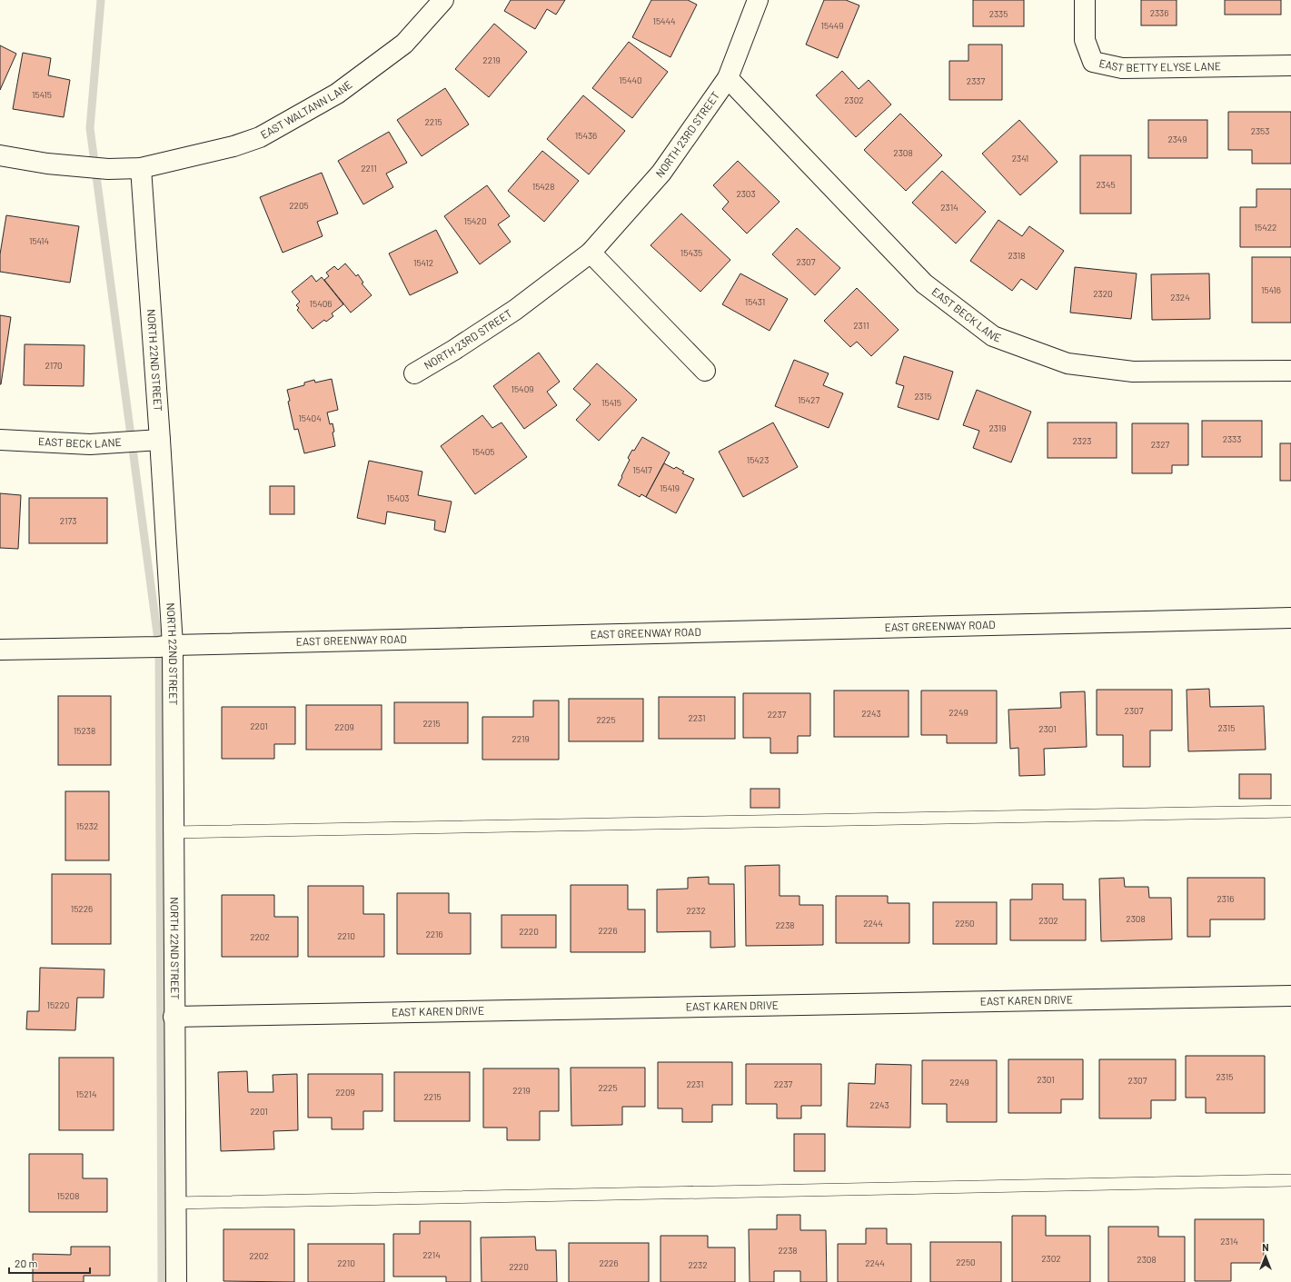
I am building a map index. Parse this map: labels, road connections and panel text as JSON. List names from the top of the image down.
{
  "streets": {
    "street": [
      "EAST BETTY ELYSE LANE",
      "EAST WALTANN LANE",
      "NORTH 23RD STREET",
      "EAST BECK LANE",
      "NORTH 22ND STREET",
      "EAST GREENWAY ROAD",
      "EAST KAREN DRIVE"
    ]
  },
  "crossings": [
    ["EAST WALTANN LANE", "NORTH 22ND STREET"],
    ["NORTH 23RD STREET", "EAST BECK LANE"],
    ["EAST BECK LANE", "NORTH 22ND STREET"],
    ["NORTH 22ND STREET", "EAST GREENWAY ROAD"],
    ["NORTH 22ND STREET", "EAST KAREN DRIVE"]
  ],
  "house_numbers": [
    "2336",
    "2335",
    "15444",
    "15449",
    "2219",
    "15440",
    "2337",
    "15415",
    "2302",
    "2215",
    "2353",
    "15436",
    "2349",
    "2308",
    "2341",
    "2211",
    "2345",
    "15428",
    "2303",
    "2205",
    "2314",
    "15420",
    "15422",
    "15414",
    "15435",
    "2318",
    "2307",
    "15412",
    "15416",
    "2320",
    "2324",
    "15431",
    "15406",
    "2311",
    "2170",
    "15409",
    "2315",
    "15427",
    "15415",
    "15404",
    "2319",
    "2333",
    "2323",
    "2327",
    "15405",
    "15423",
    "15417",
    "15419",
    "15403",
    "2173",
    "2307",
    "2249",
    "2243",
    "2237",
    "2231",
    "2225",
    "2215",
    "2201",
    "2209",
    "2315",
    "2301",
    "15238",
    "2219",
    "15232",
    "2316",
    "15226",
    "2232",
    "2308",
    "2302",
    "2244",
    "2250",
    "2238",
    "2226",
    "2220",
    "2216",
    "2210",
    "2202",
    "15220",
    "2315",
    "2301",
    "2307",
    "2249",
    "2231",
    "2237",
    "2225",
    "2219",
    "2209",
    "15214",
    "2215",
    "2243",
    "2201",
    "15208",
    "2314",
    "2238",
    "2214",
    "2202",
    "2302",
    "2308",
    "2250",
    "2210",
    "2226",
    "2244",
    "2232",
    "2220"
  ],
  "scale_bar": "20 m",
  "north": "top"
}
